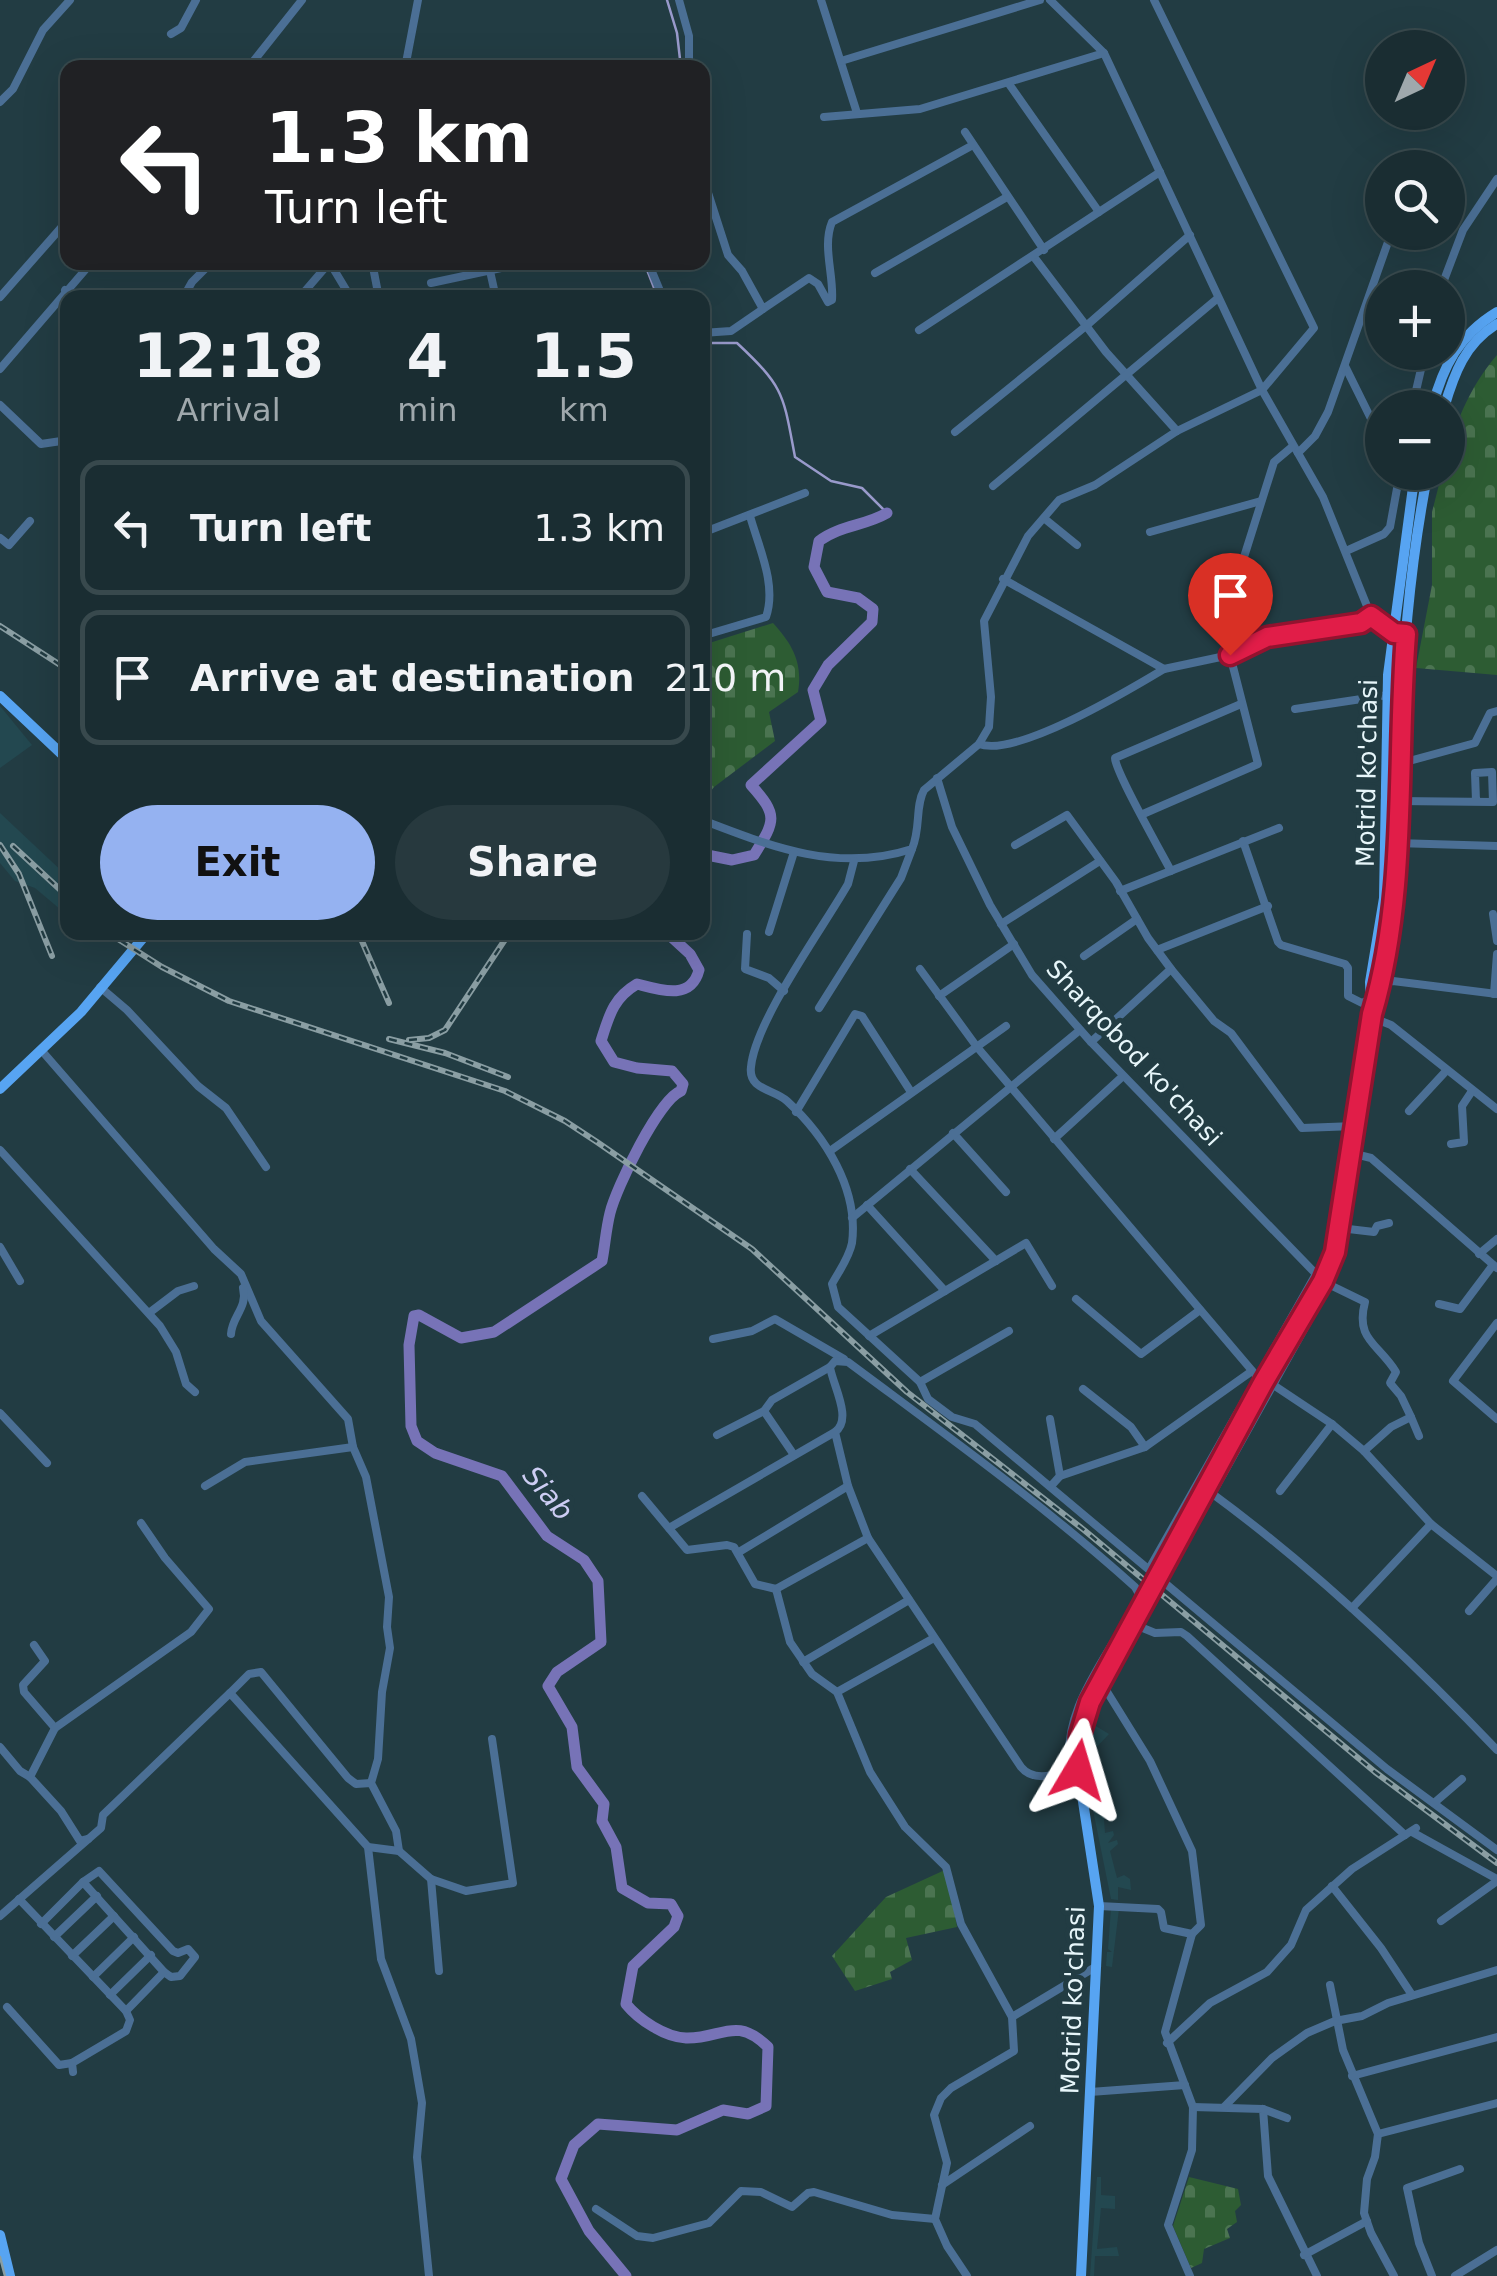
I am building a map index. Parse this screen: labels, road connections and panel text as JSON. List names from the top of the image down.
{
  "streets": {
    "main road": ["Motrid ko'chasi"],
    "street": ["Sharqobod ko'chasi"]
  },
  "crossings": [
    ["Motrid ko'chasi", "Sharqobod ko'chasi"]
  ],
  "water": ["Siab"],
  "north": "top right",
  "page": {
    "map_buttons": ["+", "−"],
    "turn": ["1.3 km", "Turn left"],
    "eta": [
      "12:18",
      "Arrival",
      "4",
      "min",
      "1.5",
      "km"
    ],
    "list": [
      {
        "name": "Turn left",
        "value": "1.3 km"
      },
      {
        "name": "Arrive at destination",
        "value": "210 m"
      }
    ],
    "buttons": ["Exit", "Share"]
  }
}
